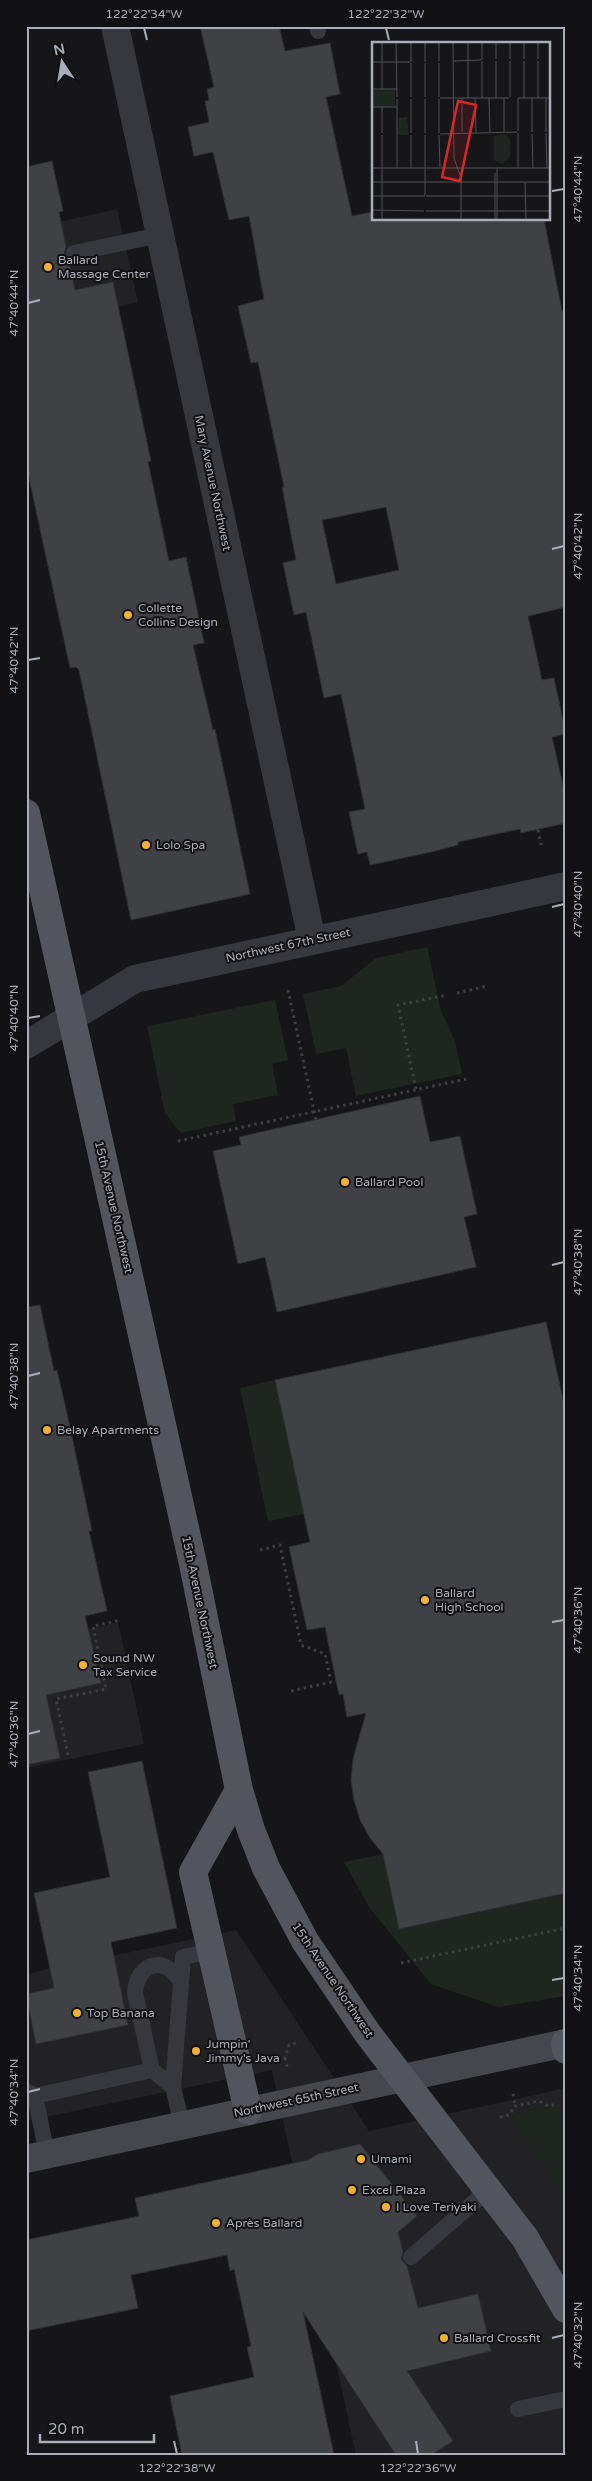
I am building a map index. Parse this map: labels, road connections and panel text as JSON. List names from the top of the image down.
{
  "streets": {
    "main road": ["15th Avenue Northwest"],
    "street": ["Mary Avenue Northwest", "Northwest 67th Street", "Northwest 65th Street"]
  },
  "crossings": [
    ["Mary Avenue Northwest", "Northwest 67th Street"],
    ["Northwest 67th Street", "15th Avenue Northwest"],
    ["15th Avenue Northwest", "Northwest 65th Street"]
  ],
  "places": [
    "Ballard Massage Center",
    "Collette Collins Design",
    "Lolo Spa",
    "Ballard Pool",
    "Belay Apartments",
    "Ballard High School",
    "Sound NW Tax Service",
    "Top Banana",
    "Jumpin' Jimmy's Java",
    "Umami",
    "Excel Plaza",
    "I Love Teriyaki",
    "Après Ballard",
    "Ballard Crossfit"
  ],
  "scale_bar": "20 m",
  "north": "top",
  "coordinates": [
    "122°22'34\"W",
    "122°22'32\"W",
    "47°40'44\"N",
    "47°40'42\"N",
    "47°40'40\"N",
    "47°40'38\"N",
    "47°40'36\"N",
    "47°40'34\"N",
    "47°40'32\"N",
    "122°22'38\"W",
    "122°22'36\"W"
  ]
}
